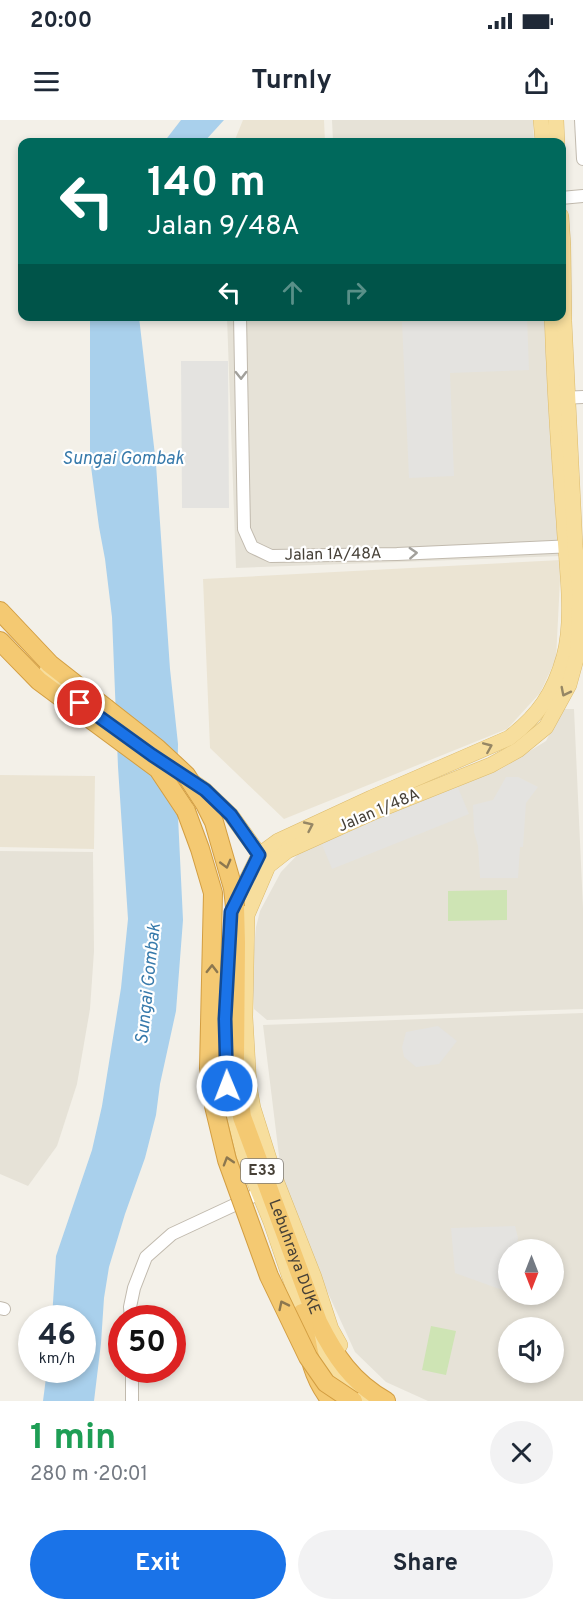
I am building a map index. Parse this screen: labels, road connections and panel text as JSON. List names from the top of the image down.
{
  "streets": {
    "highway": ["E33", "Lebuhraya DUKE"],
    "main road": ["Jalan 1/48A"],
    "street": ["Jalan 1A/48A"]
  },
  "crossings": [
    ["Jalan 1A/48A", "Jalan 1/48A"]
  ],
  "water": ["Sungai Gombak"],
  "north": "bottom",
  "page": {
    "status": "20:00",
    "header": "Turnly",
    "turn": ["140 m", "Jalan 9/48A"],
    "speed": "46 km/h",
    "limit": "50",
    "heading": ["1 min", "280 m · 20:01"],
    "buttons": ["Exit", "Share"]
  }
}
